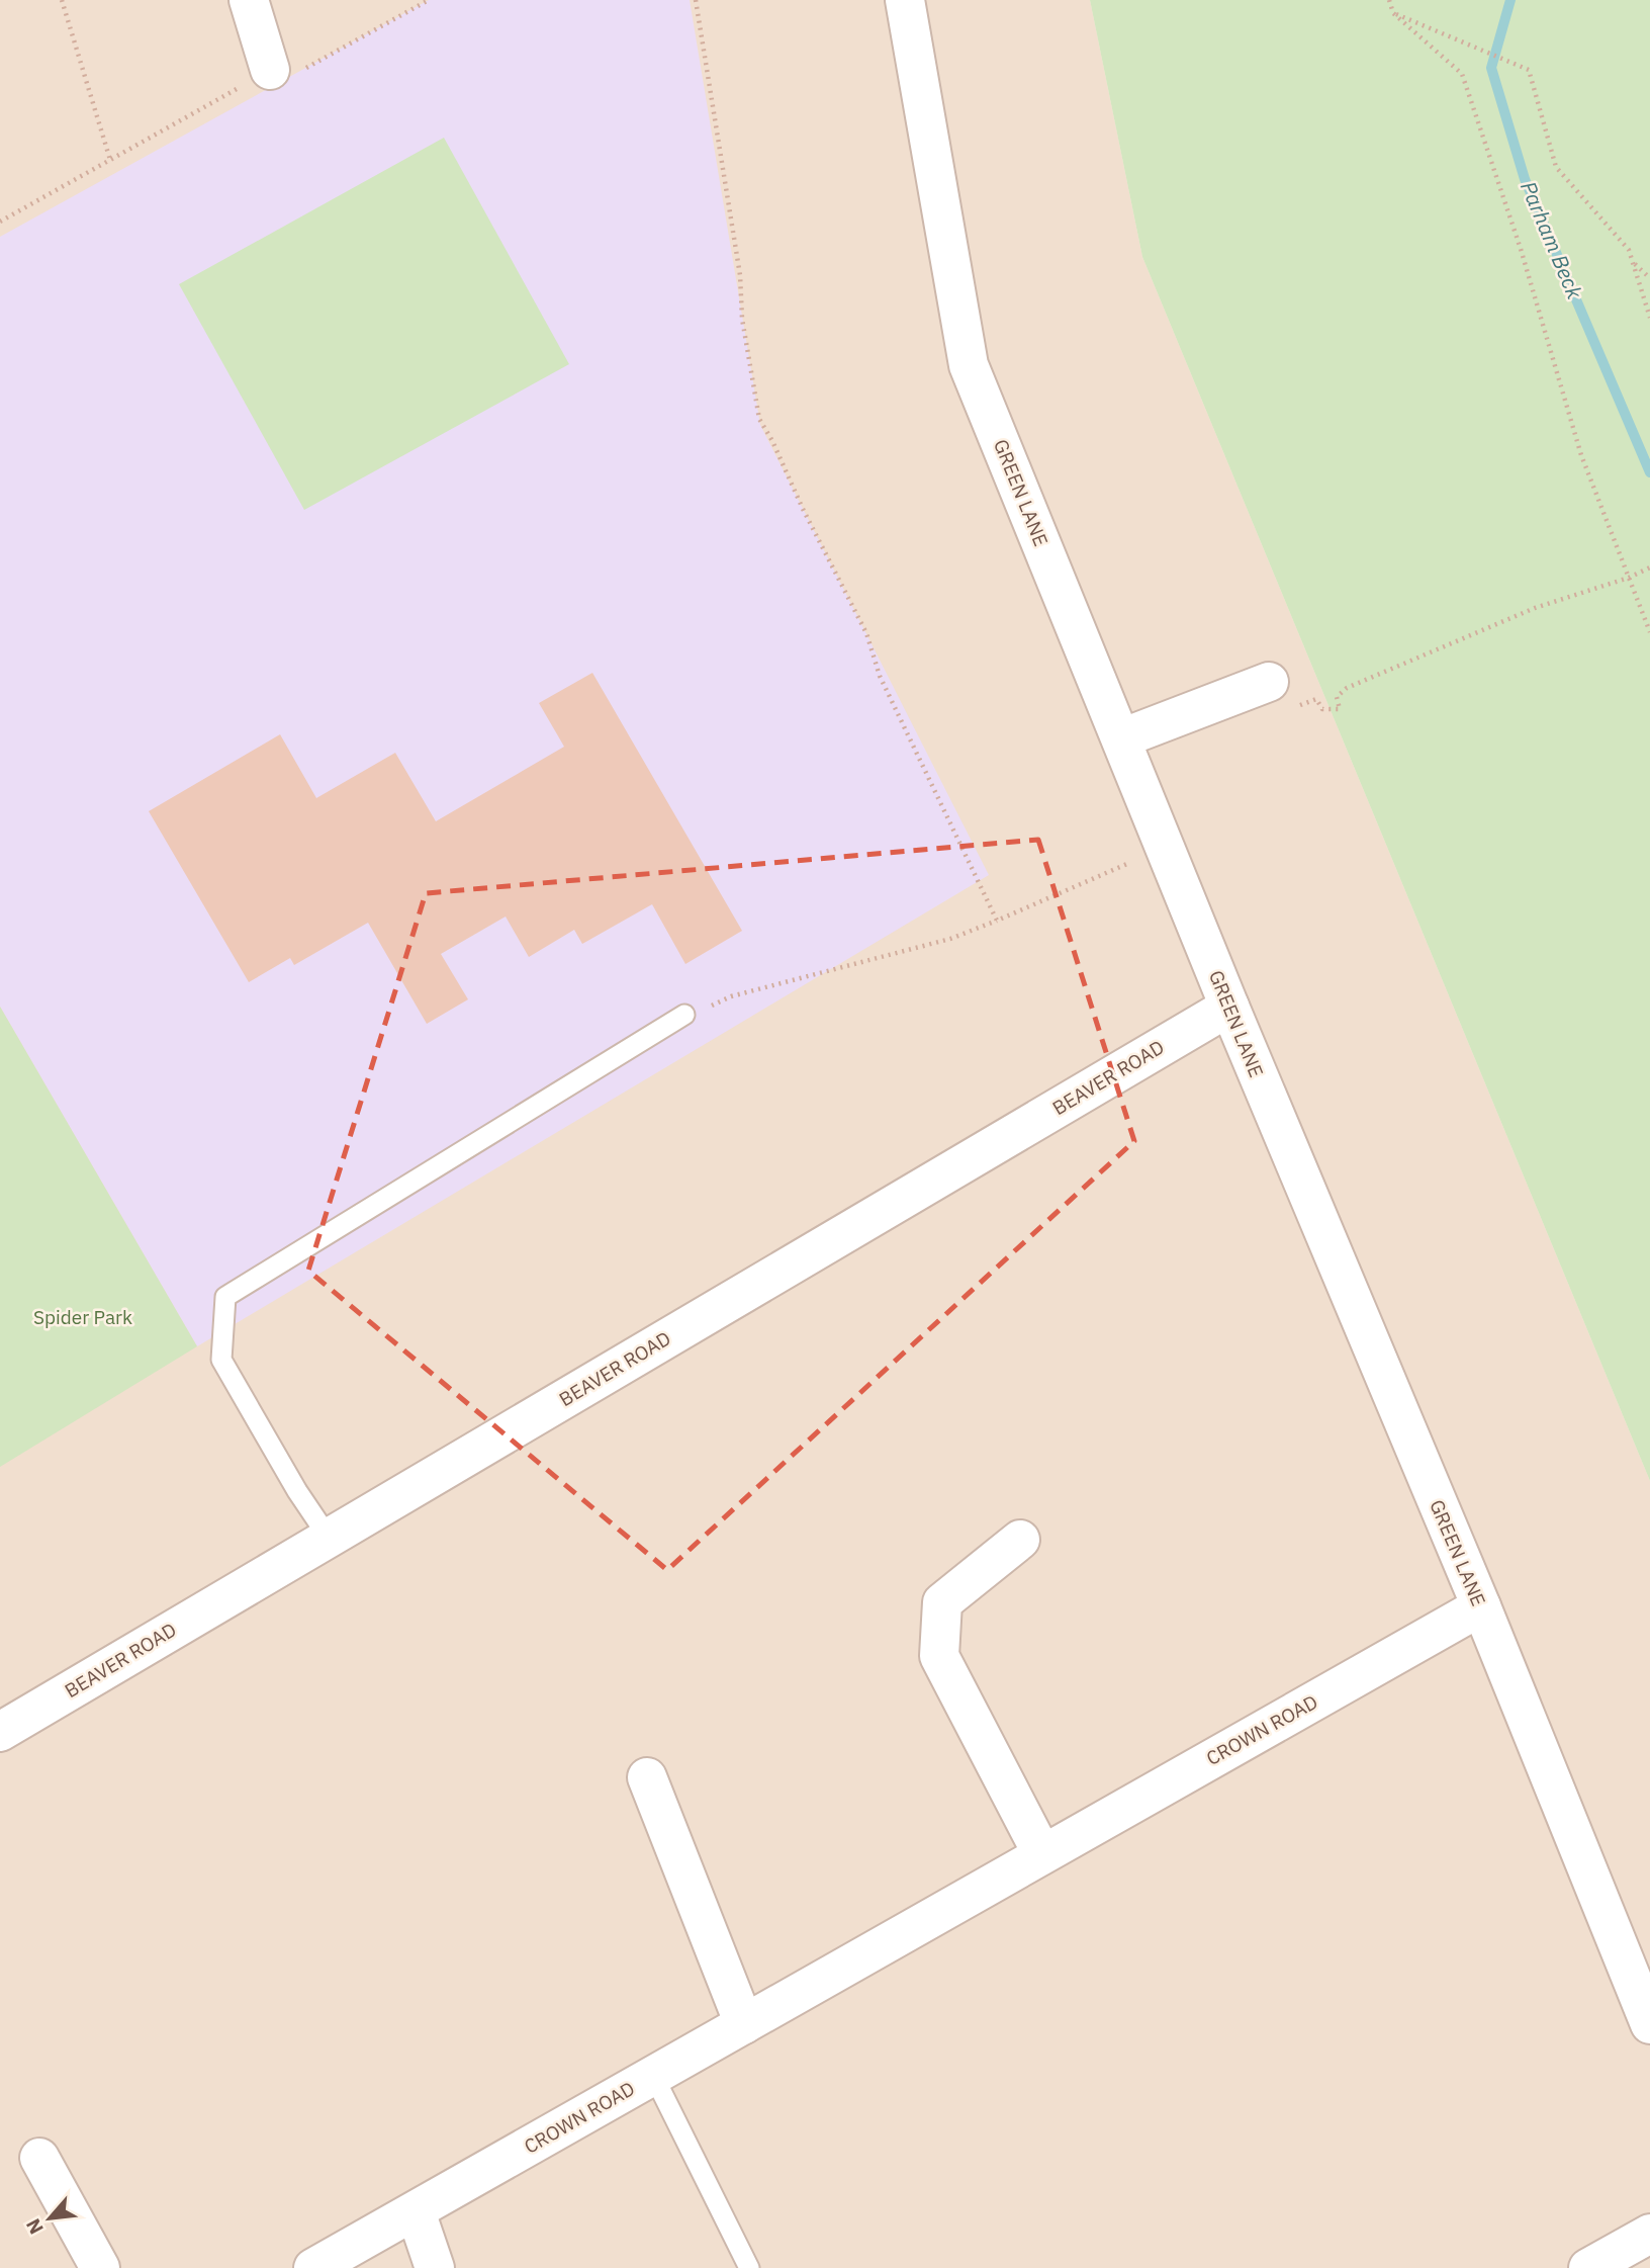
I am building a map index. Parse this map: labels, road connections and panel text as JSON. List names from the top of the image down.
{
  "streets": {
    "street": ["GREEN LANE", "BEAVER ROAD", "CROWN ROAD"]
  },
  "crossings": [
    ["GREEN LANE", "BEAVER ROAD"],
    ["GREEN LANE", "CROWN ROAD"]
  ],
  "water": ["Parham Beck"],
  "parks": ["Spider Park"],
  "north": "bottom left"
}
